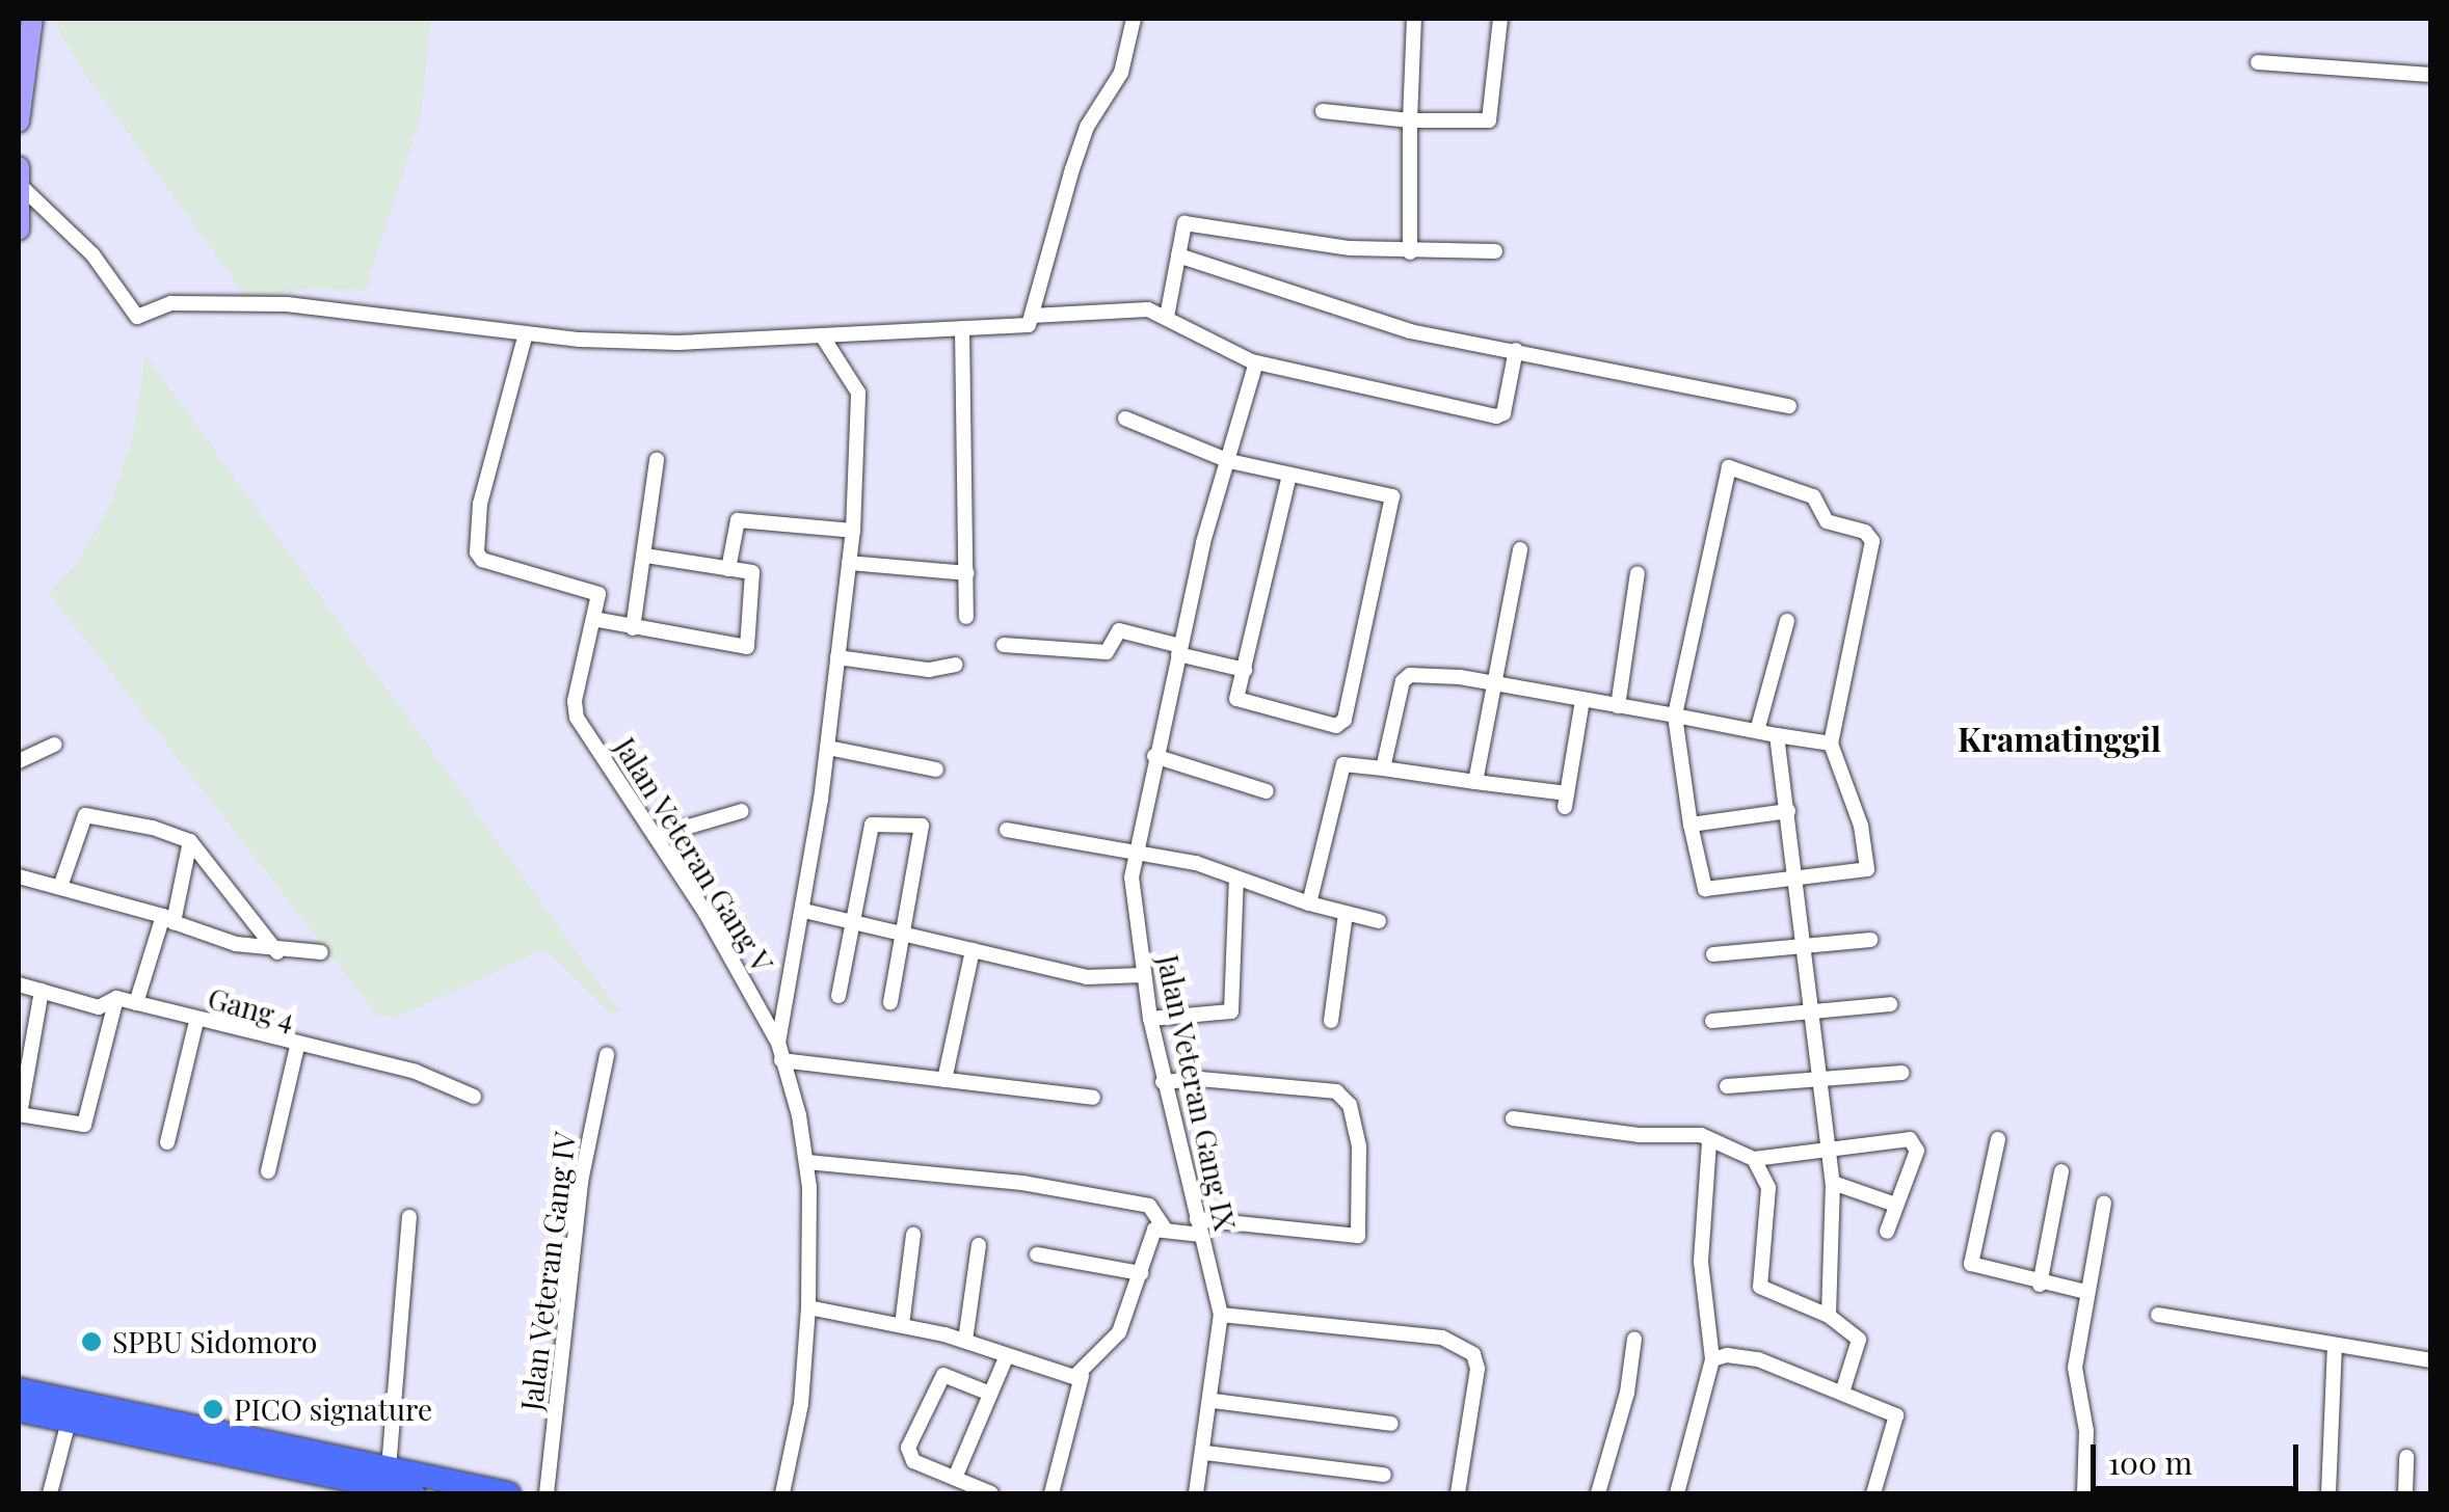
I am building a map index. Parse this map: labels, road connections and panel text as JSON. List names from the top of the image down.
{
  "streets": {
    "street": [
      "Jalan Veteran Gang V",
      "Gang 4",
      "Jalan Veteran Gang IX",
      "Jalan Veteran Gang IV"
    ]
  },
  "districts": ["Kramatinggil"],
  "places": ["SPBU Sidomoro", "PICO signature"],
  "scale_bar": "100 m"
}
